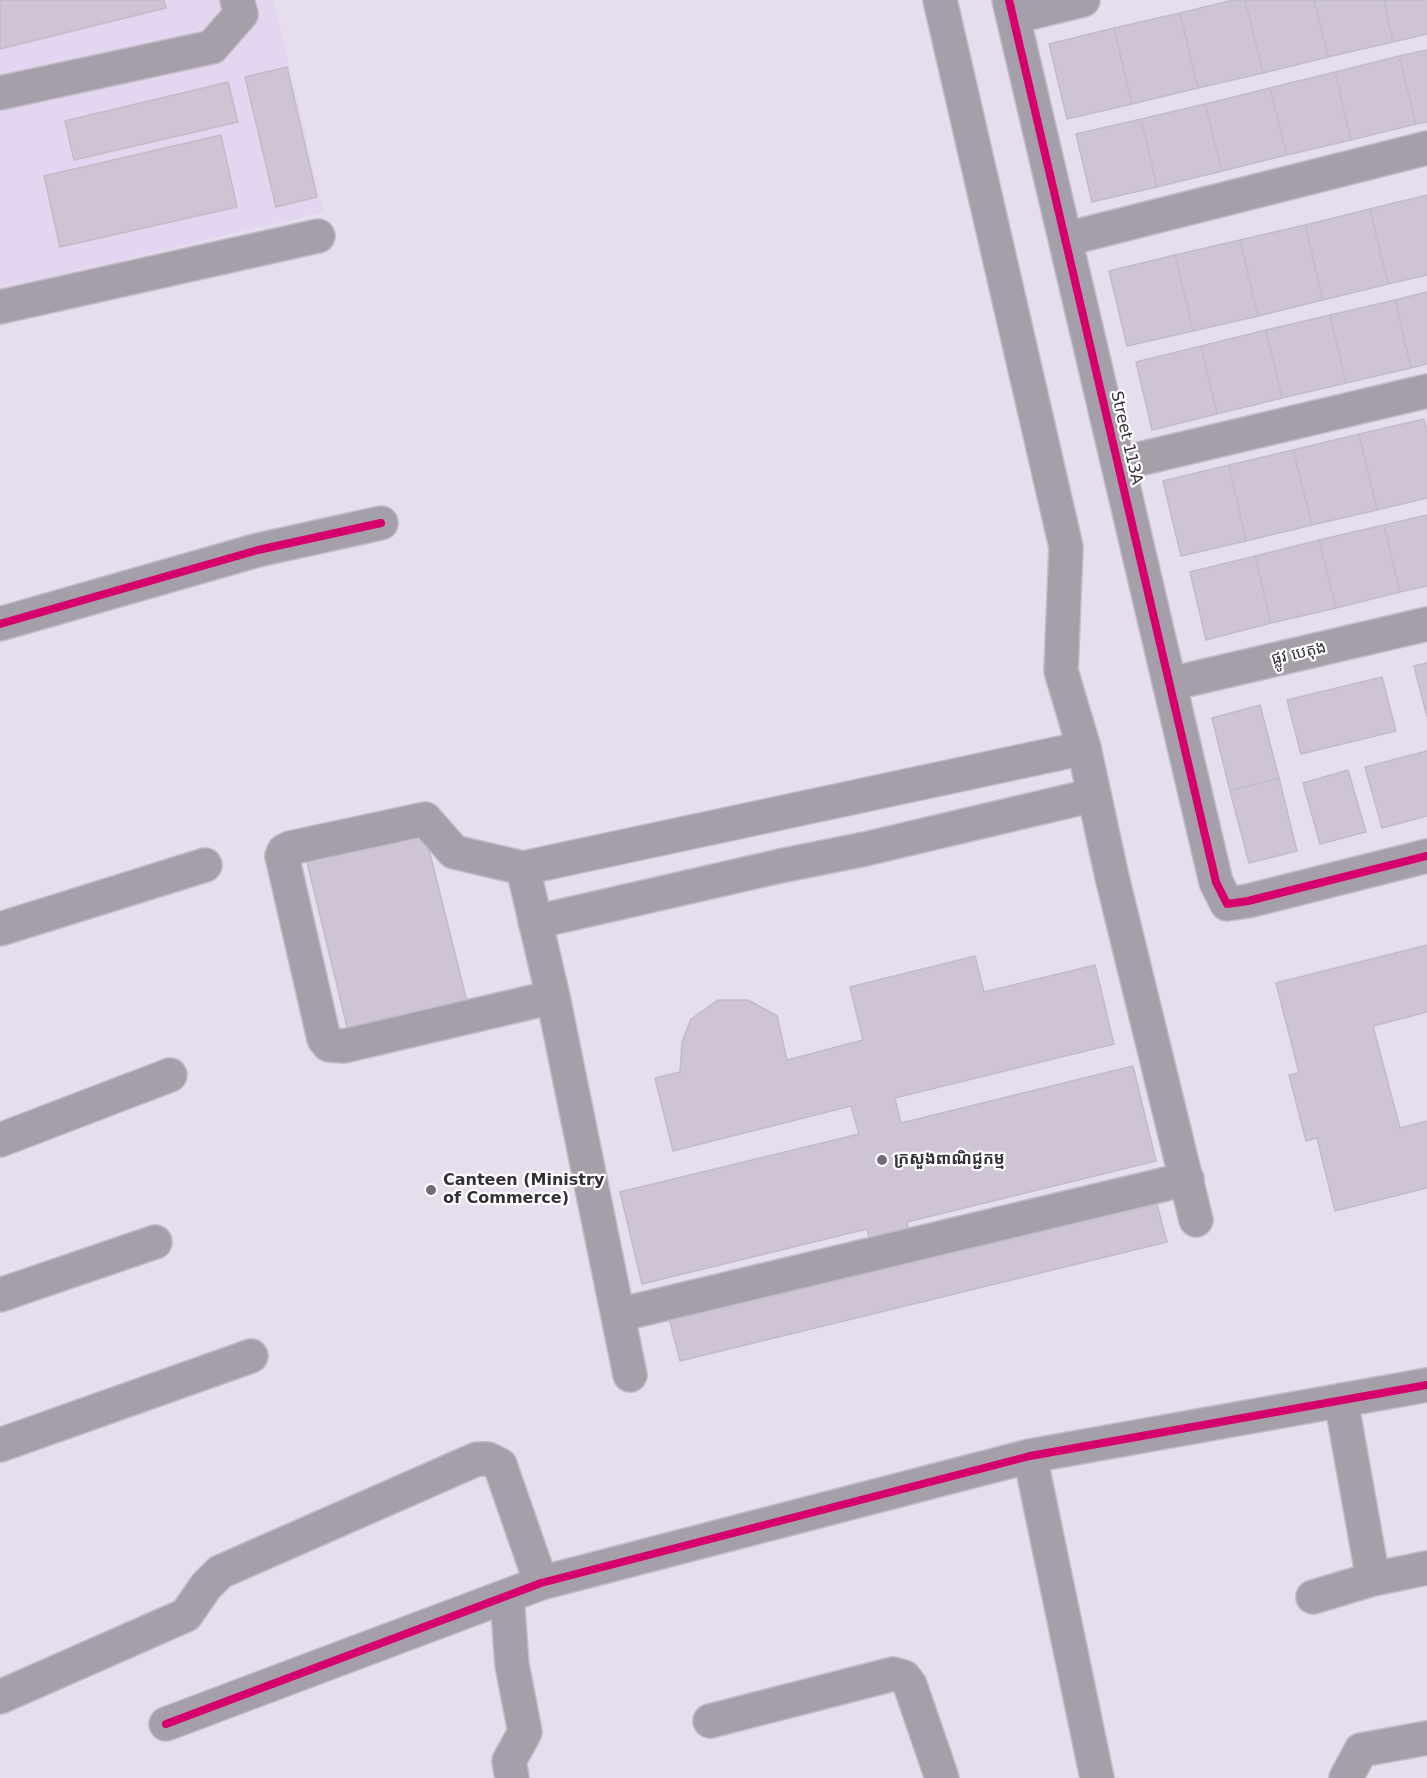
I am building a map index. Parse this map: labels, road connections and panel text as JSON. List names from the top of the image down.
{
  "streets": {
    "street": ["Street 113A", "ផ្លូវ បេតុង"]
  },
  "crossings": [
    ["Street 113A", "ផ្លូវ បេតុង"]
  ],
  "places": ["ក្រសួងពាណិជ្ជកម្ម", "Canteen (Ministry of Commerce)"]
}
